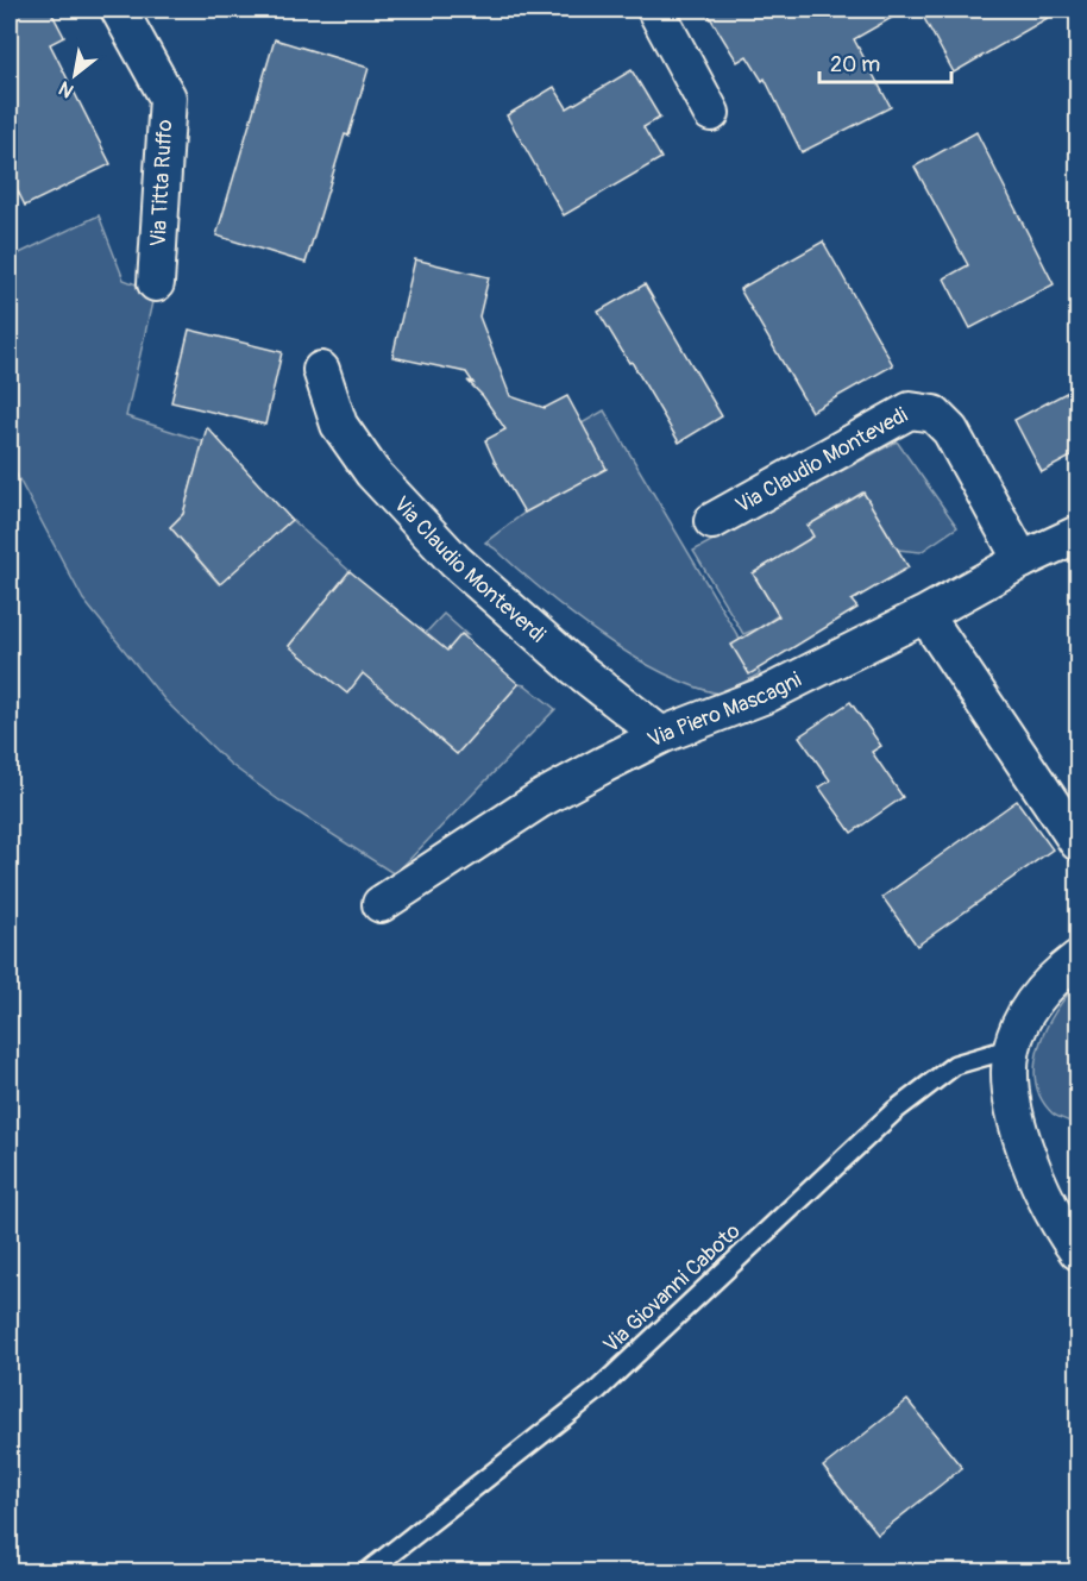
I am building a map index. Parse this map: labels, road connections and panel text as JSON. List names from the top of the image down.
{
  "streets": {
    "street": [
      "Via Titta Ruffo",
      "Via Claudio Montevedi",
      "Via Claudio Monteverdi",
      "Via Piero Mascagni"
    ],
    "lane": ["Via Giovanni Caboto"]
  },
  "crossings": [
    ["Via Claudio Montevedi", "Via Piero Mascagni"],
    ["Via Claudio Monteverdi", "Via Piero Mascagni"]
  ],
  "scale_bar": "20 m",
  "north": "bottom left"
}
